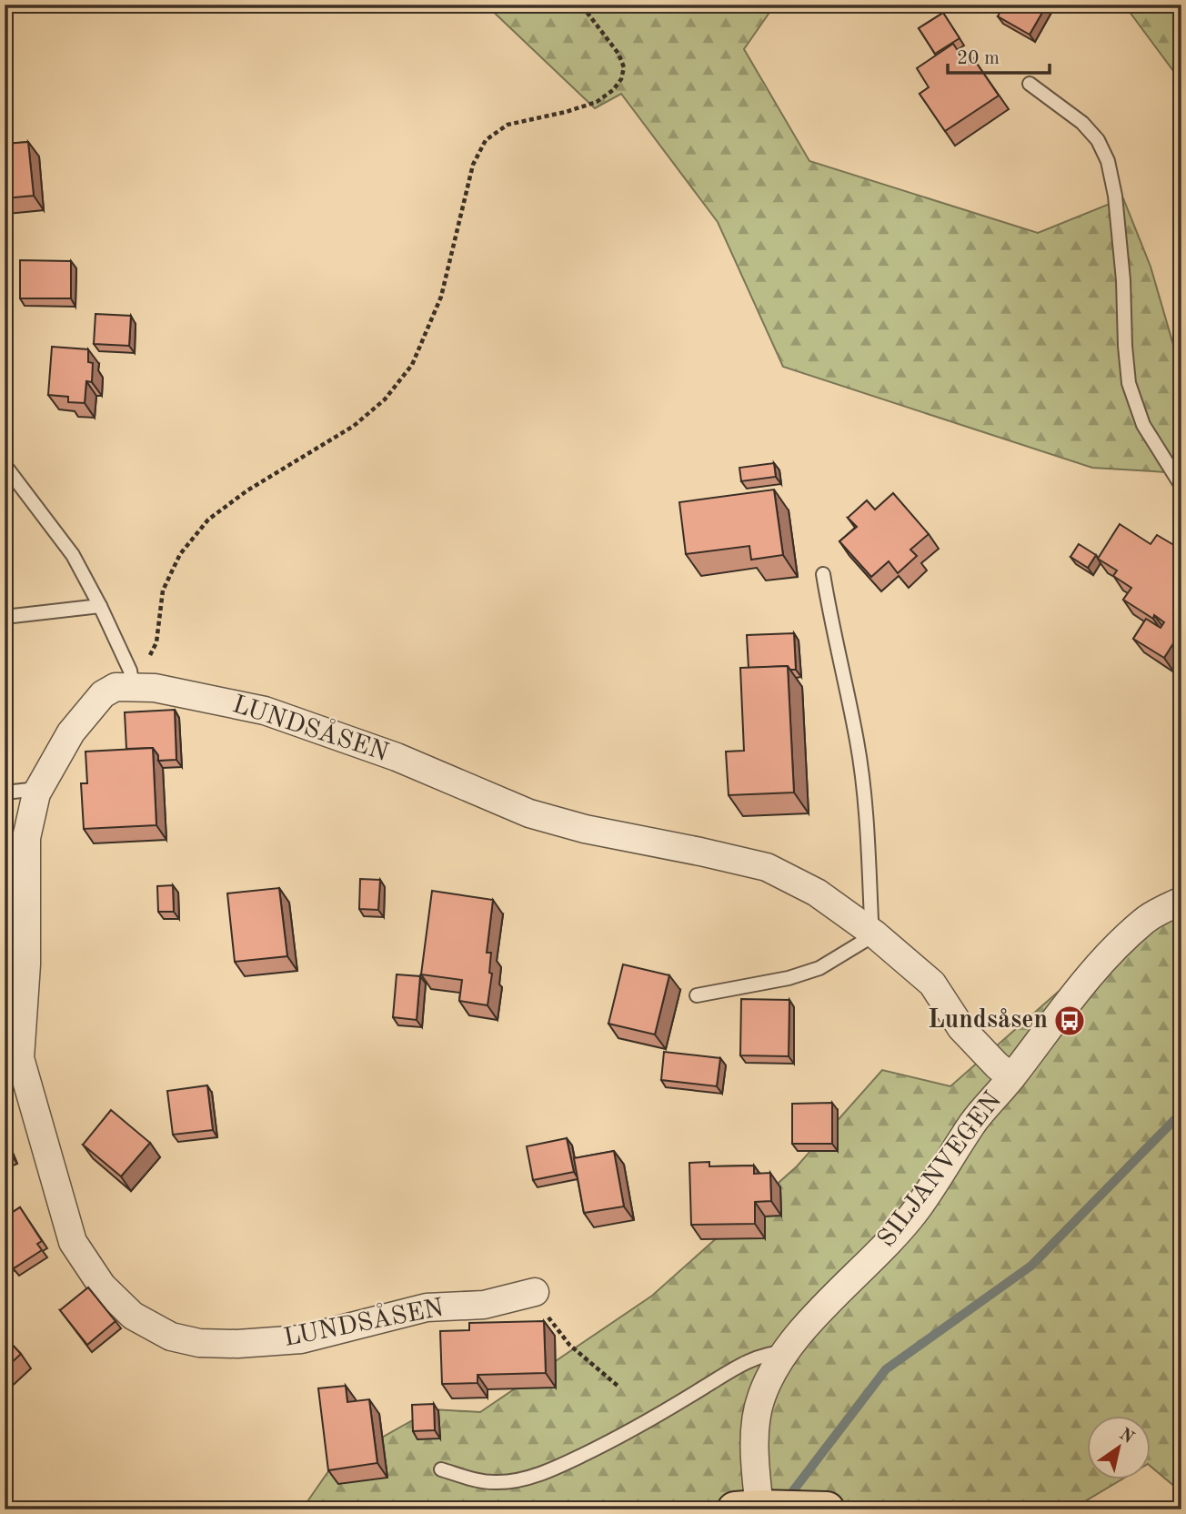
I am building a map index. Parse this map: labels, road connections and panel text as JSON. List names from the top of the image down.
{
  "streets": {
    "main road": ["SILJANVEGEN"],
    "street": ["LUNDSÅSEN"]
  },
  "crossings": [
    ["LUNDSÅSEN", "SILJANVEGEN"]
  ],
  "places": {
    "bus stop": ["Lundsåsen"]
  },
  "scale_bar": "20 m",
  "north": "top right"
}
